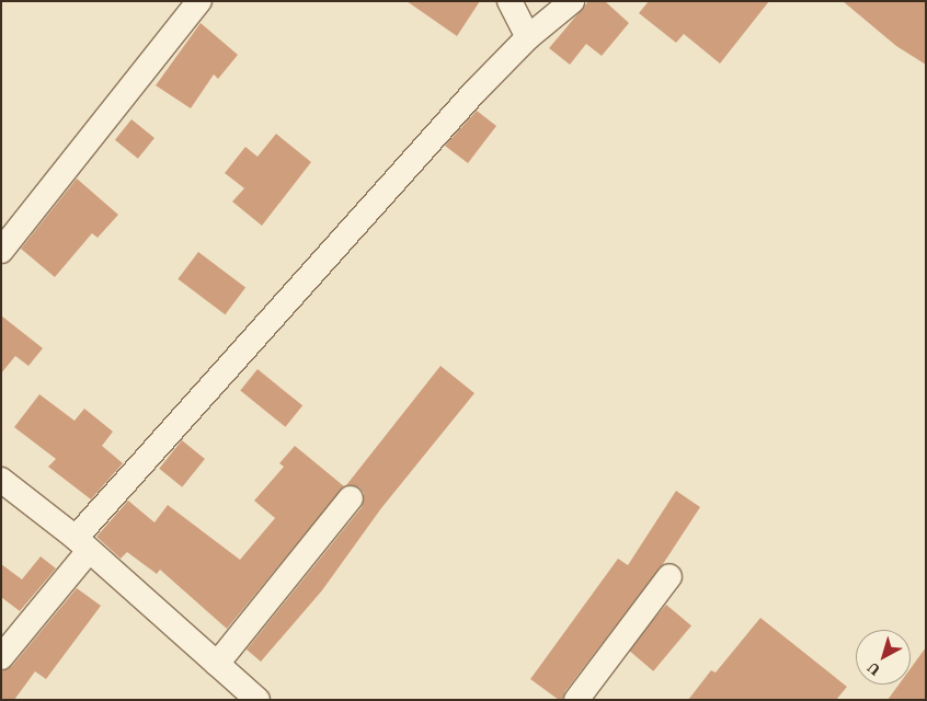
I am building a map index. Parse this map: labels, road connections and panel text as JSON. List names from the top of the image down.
{
  "north": "bottom left"
}
